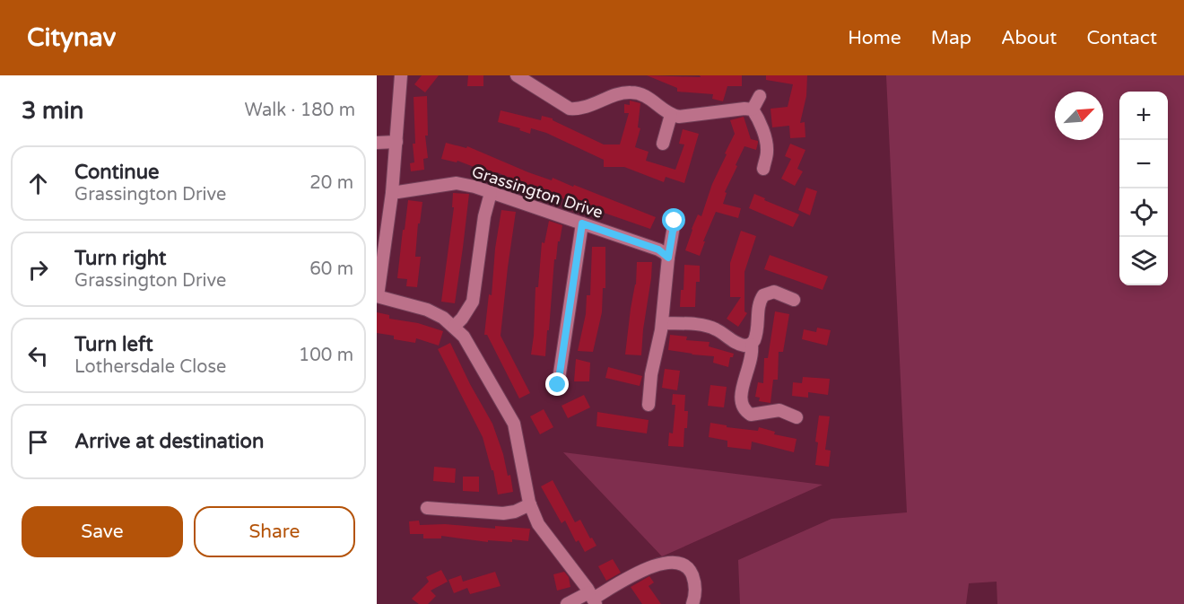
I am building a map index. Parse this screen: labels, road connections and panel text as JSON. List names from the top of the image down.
{
  "streets": {
    "street": ["Grassington Drive"]
  },
  "north": "top right",
  "page": {
    "header": "Citynav",
    "nav": [
      "Home",
      "Map",
      "About",
      "Contact"
    ],
    "heading": ["3 min", "Walk · 180 m"],
    "map_buttons": ["+", "−"],
    "list": [
      ["Continue", "Grassington Drive", "20 m"],
      ["Turn right", "Grassington Drive", "60 m"],
      ["Turn left", "Lothersdale Close", "100 m"],
      "Arrive at destination"
    ],
    "buttons": ["Save", "Share"]
  }
}
